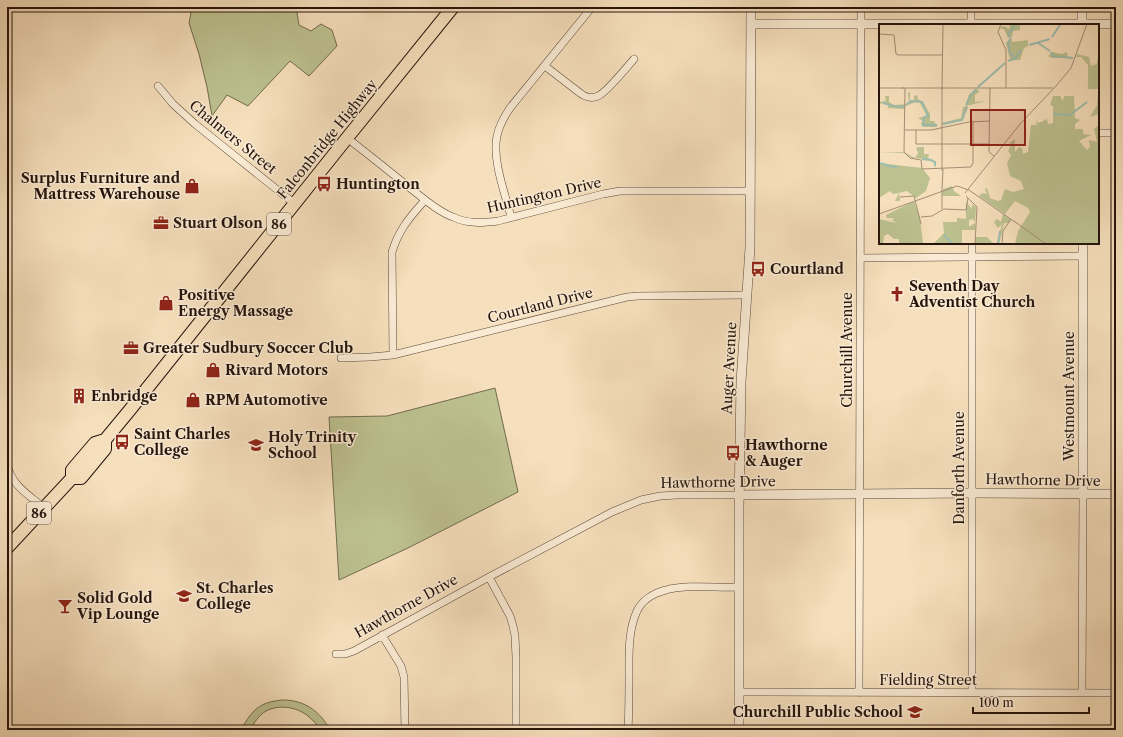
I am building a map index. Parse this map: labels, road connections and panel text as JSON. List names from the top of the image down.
{
  "streets": {
    "main road": ["Falconbridge Highway", "86"],
    "street": [
      "Chalmers Street",
      "Huntington Drive",
      "Courtland Drive",
      "Churchill Avenue",
      "Auger Avenue",
      "Westmount Avenue",
      "Danforth Avenue",
      "Hawthorne Drive",
      "Fielding Street"
    ]
  },
  "crossings": [
    ["Chalmers Street", "Falconbridge Highway"],
    ["Falconbridge Highway", "Huntington Drive"],
    ["Huntington Drive", "Auger Avenue"],
    ["Courtland Drive", "Auger Avenue"],
    ["Churchill Avenue", "Hawthorne Drive"],
    ["Churchill Avenue", "Fielding Street"],
    ["Auger Avenue", "Hawthorne Drive"],
    ["Auger Avenue", "Fielding Street"],
    ["Westmount Avenue", "Hawthorne Drive"],
    ["Westmount Avenue", "Fielding Street"],
    ["Danforth Avenue", "Hawthorne Drive"],
    ["Danforth Avenue", "Fielding Street"]
  ],
  "places": {
    "bus stop": [
      "Huntington",
      "Courtland",
      "Saint Charles College",
      "Hawthorne & Auger"
    ],
    "shop": [
      "Surplus Furniture and Mattress Warehouse",
      "Positive Energy Massage",
      "Rivard Motors",
      "RPM Automotive"
    ],
    "office": ["Stuart Olson", "Greater Sudbury Soccer Club"],
    "church": ["Seventh Day Adventist Church"],
    "building": ["Enbridge"],
    "school or university": ["Holy Trinity School", "St. Charles College", "Churchill Public School"],
    "bar": ["Solid Gold Vip Lounge"]
  },
  "scale_bar": "100 m"
}
